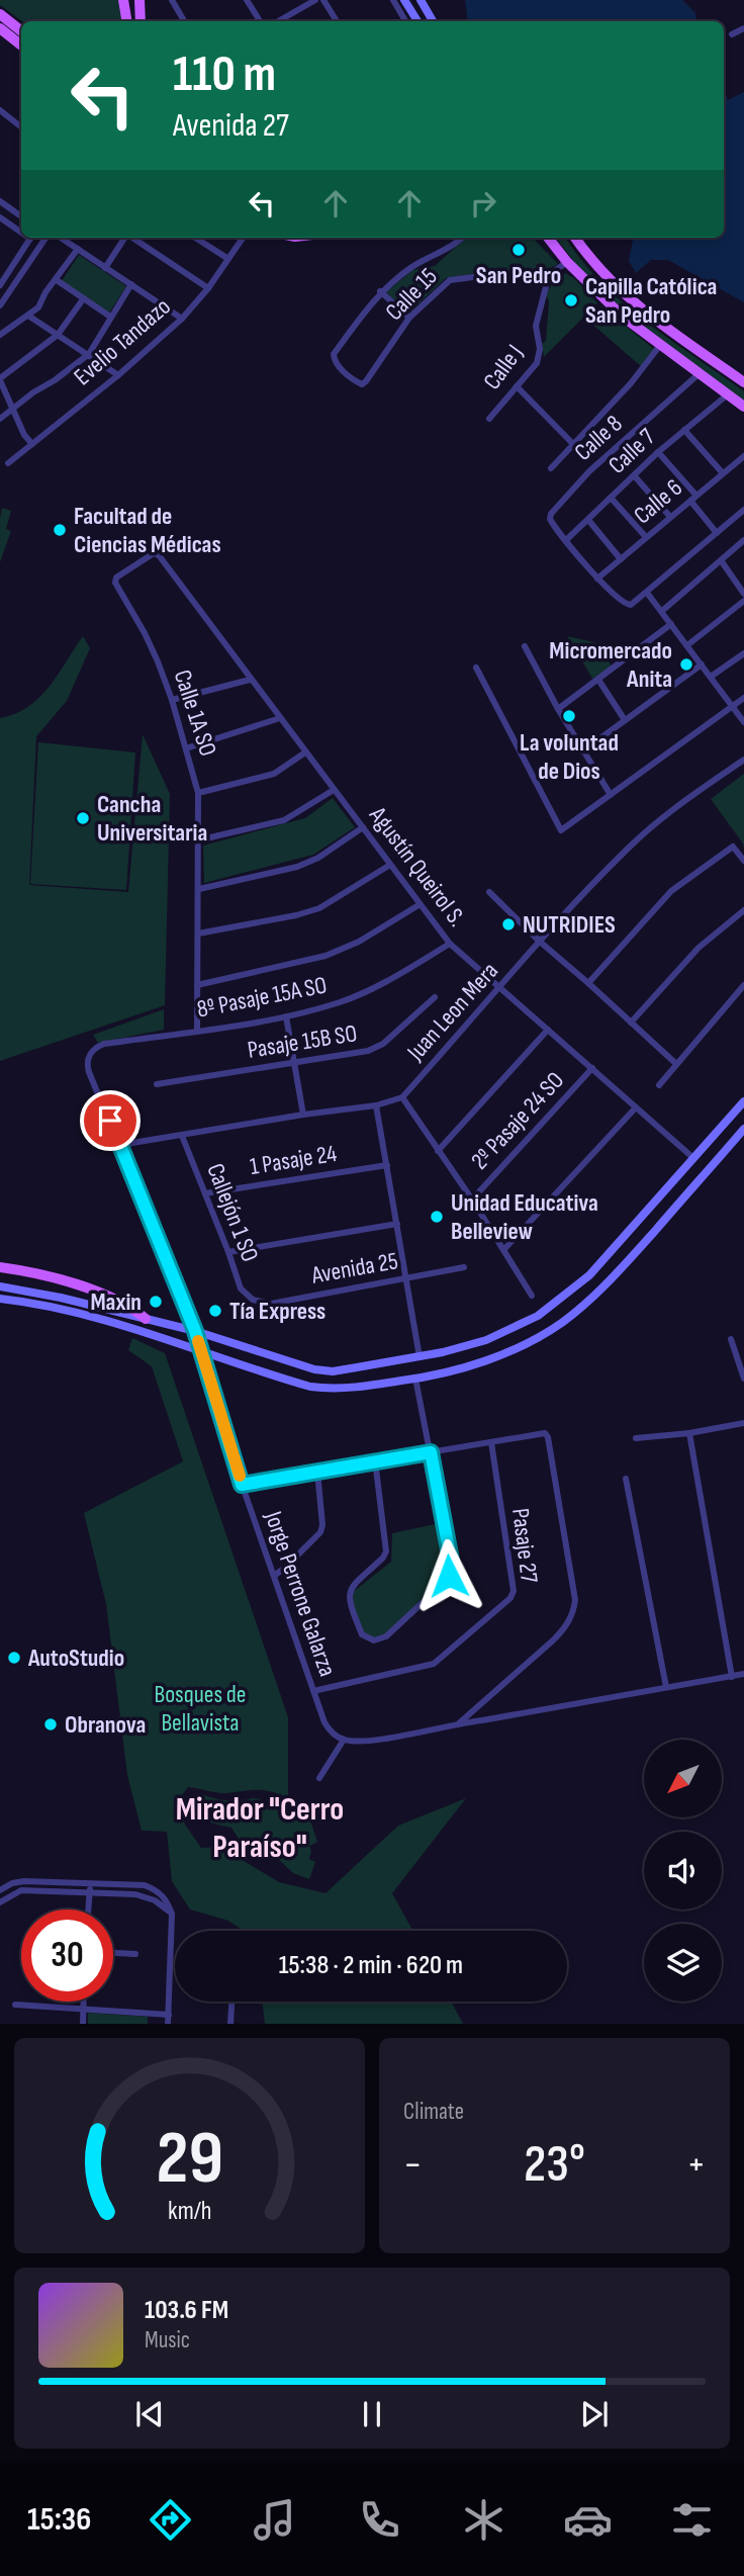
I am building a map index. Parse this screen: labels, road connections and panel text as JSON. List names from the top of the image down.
{
  "streets": {
    "street": [
      "Calle 15",
      "Evelio Tandazo",
      "Calle J",
      "Calle 8",
      "Calle 7",
      "Calle 6",
      "Calle 1A SO",
      "Agustín Queirol S.",
      "8º Pasaje 15A SO",
      "Juan Leon Mera",
      "Pasaje 15B SO",
      "2º Pasaje 24 SO",
      "1 Pasaje 24",
      "Callejón 1 SO",
      "Avenida 25",
      "Pasaje 27",
      "Jorge Perrone Galarza"
    ]
  },
  "crossings": [
    ["Calle 15", "Calle J"],
    ["Calle 8", "Calle 7"],
    ["Calle 8", "Calle 6"],
    ["Calle 1A SO", "Agustín Queirol S."],
    ["Calle 1A SO", "8º Pasaje 15A SO"],
    ["Agustín Queirol S.", "8º Pasaje 15A SO"],
    ["Agustín Queirol S.", "Juan Leon Mera"],
    ["Agustín Queirol S.", "2º Pasaje 24 SO"],
    ["8º Pasaje 15A SO", "Jorge Perrone Galarza"],
    ["1 Pasaje 24", "Callejón 1 SO"],
    ["Callejón 1 SO", "Avenida 25"],
    ["Pasaje 27", "Jorge Perrone Galarza"]
  ],
  "districts": ["Mirador \"Cerro Paraíso\""],
  "parks": ["Bosques de Bellavista"],
  "places": [
    "San Pedro",
    "Capilla Católica San Pedro",
    "Facultad de Ciencias Médicas",
    "Micromercado Anita",
    "La voluntad de Dios",
    "Cancha Universitaria",
    "NUTRIDIES",
    "Unidad Educativa Belleview",
    "Maxin",
    "Tía Express",
    "AutoStudio",
    "Obranova"
  ],
  "north": "bottom left",
  "page": {
    "turn": ["110 m", "Avenida 27"],
    "limit": "30",
    "trip": "15:38 · 2 min · 620 m",
    "tile": "Climate",
    "heat": ["−", "23°", "+"],
    "song": ["103.6 FM", "Music"],
    "tabs": "15:36",
    "gauge": ["29", "km/h"]
  }
}
